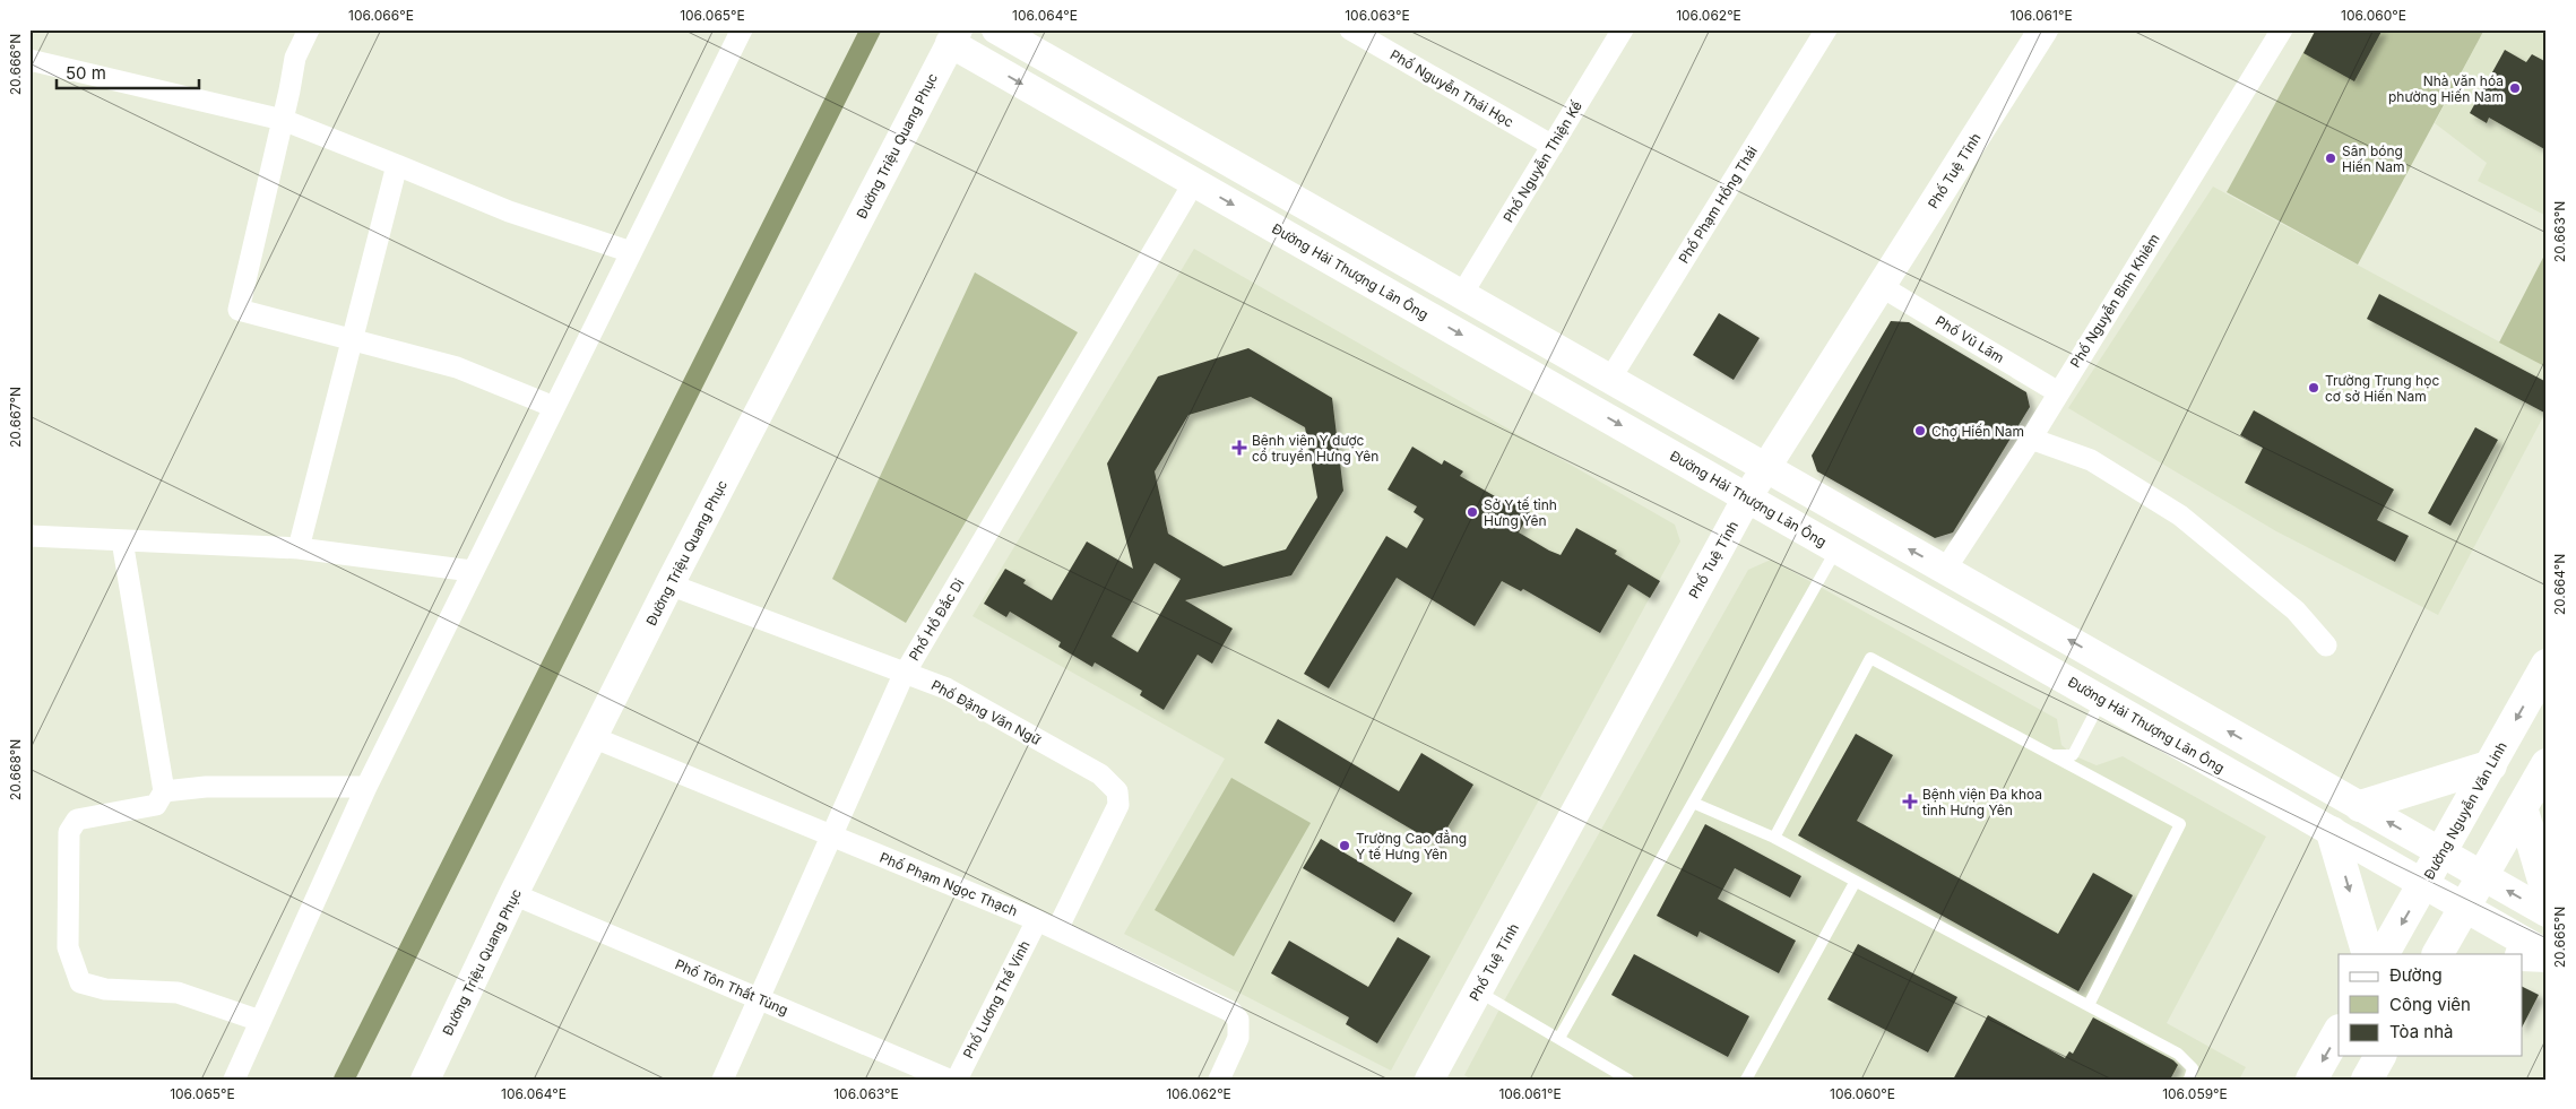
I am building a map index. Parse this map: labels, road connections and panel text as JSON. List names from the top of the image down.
{
  "streets": {
    "highway": ["Đường Nguyễn Văn Linh"],
    "street": [
      "Phố Nguyễn Thái Học",
      "Đường Triệu Quang Phục",
      "Phố Nguyễn Thiện Kế",
      "Phố Tuệ Tĩnh",
      "Phố Phạm Hồng Thái",
      "Đường Hải Thượng Lãn Ông",
      "Phố Nguyễn Bỉnh Khiêm",
      "Phố Vũ Lãm",
      "Phố Hồ Đắc Di",
      "Phố Đặng Văn Ngữ",
      "Phố Phạm Ngọc Thạch",
      "Phố Tôn Thất Tùng",
      "Phố Lương Thế Vinh"
    ]
  },
  "crossings": [
    ["Phố Nguyễn Thái Học", "Phố Nguyễn Thiện Kế"],
    ["Đường Triệu Quang Phục", "Đường Hải Thượng Lãn Ông"],
    ["Đường Triệu Quang Phục", "Phố Đặng Văn Ngữ"],
    ["Đường Triệu Quang Phục", "Phố Phạm Ngọc Thạch"],
    ["Đường Triệu Quang Phục", "Phố Tôn Thất Tùng"],
    ["Phố Tuệ Tĩnh", "Đường Hải Thượng Lãn Ông"],
    ["Phố Tuệ Tĩnh", "Phố Vũ Lãm"],
    ["Đường Hải Thượng Lãn Ông", "Phố Hồ Đắc Di"],
    ["Đường Hải Thượng Lãn Ông", "Đường Nguyễn Văn Linh"],
    ["Phố Nguyễn Bỉnh Khiêm", "Phố Vũ Lãm"],
    ["Phố Hồ Đắc Di", "Phố Đặng Văn Ngữ"],
    ["Phố Hồ Đắc Di", "Phố Phạm Ngọc Thạch"],
    ["Phố Hồ Đắc Di", "Phố Tôn Thất Tùng"],
    ["Phố Đặng Văn Ngữ", "Phố Phạm Ngọc Thạch"],
    ["Phố Phạm Ngọc Thạch", "Phố Lương Thế Vinh"]
  ],
  "places": {
    "other": [
      "Nhà văn hóa phường Hiến Nam",
      "Sân bóng Hiến Nam",
      "Trường Trung học cơ sở Hiến Nam",
      "Chợ Hiến Nam",
      "Sở Y tế tỉnh Hưng Yên",
      "Trường Cao đẳng Y tế Hưng Yên"
    ],
    "health": ["Bệnh viện Y dược cổ truyền Hưng Yên", "Bệnh viện Đa khoa tỉnh Hưng Yên"]
  },
  "legend": ["Đường", "Công viên", "Tòa nhà"],
  "scale_bar": "50 m",
  "coordinates": [
    "106.066°E",
    "106.065°E",
    "106.064°E",
    "106.063°E",
    "106.062°E",
    "106.061°E",
    "106.060°E",
    "20.666°N",
    "20.663°N",
    "20.667°N",
    "20.664°N",
    "20.668°N",
    "20.665°N",
    "106.059°E"
  ]
}
